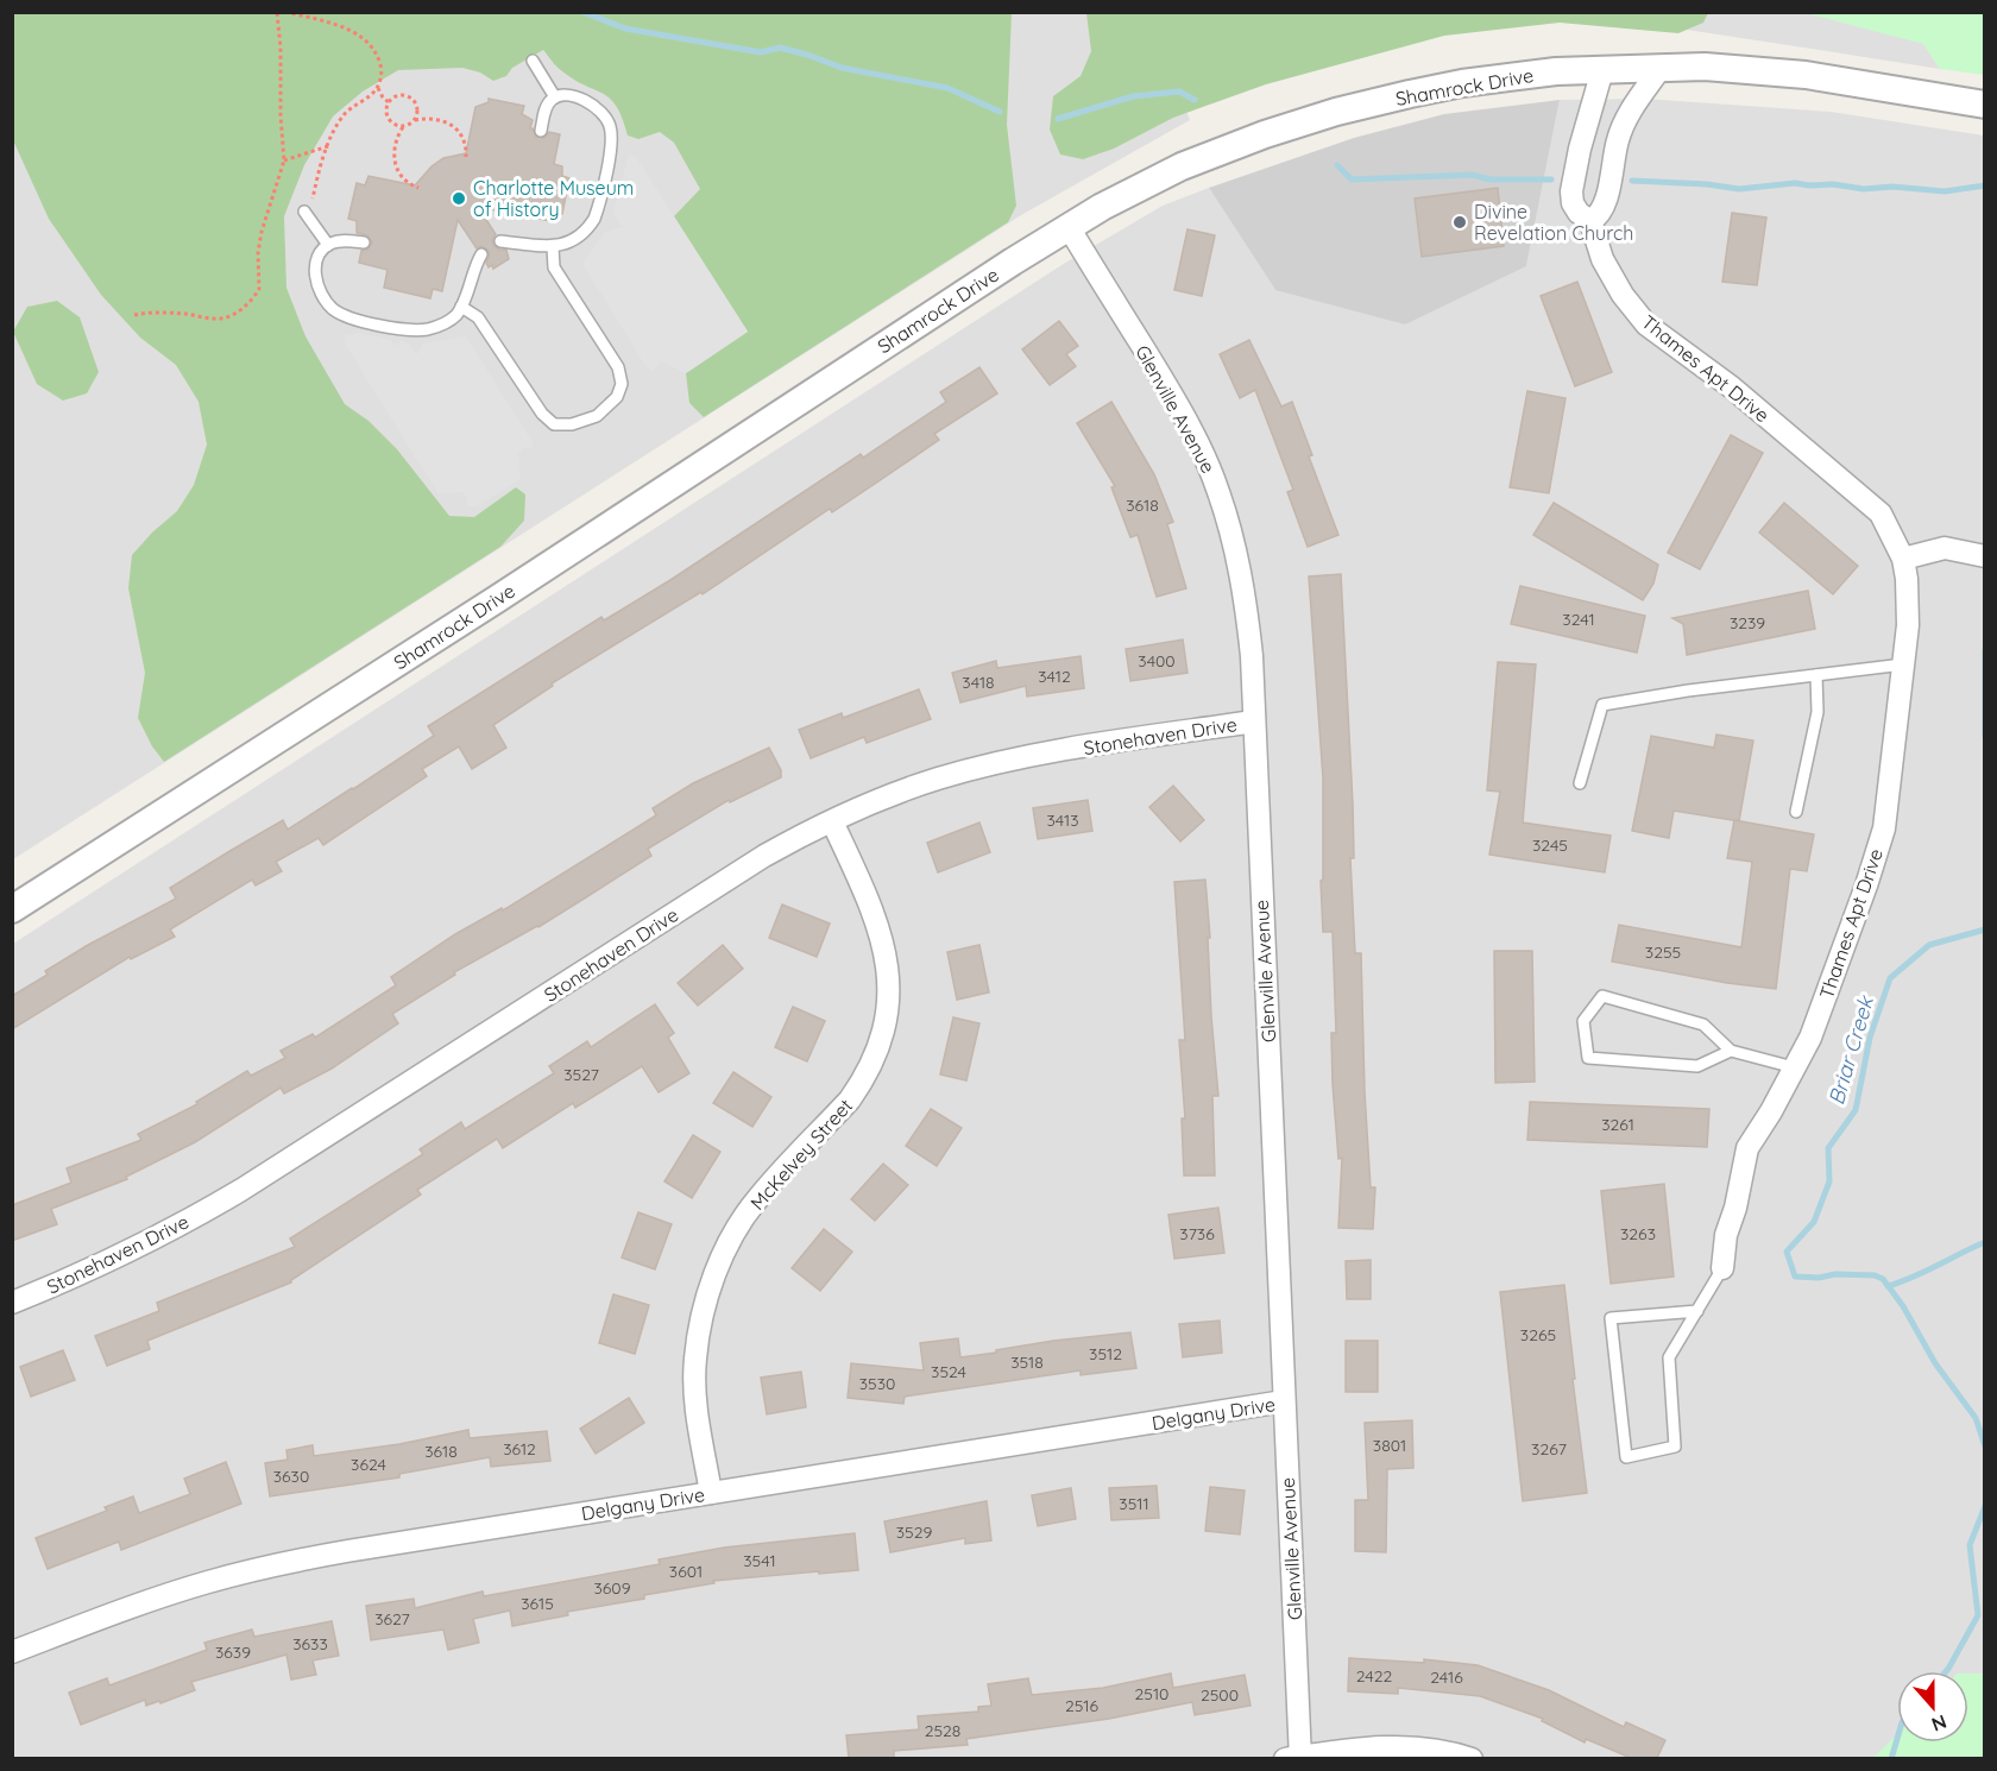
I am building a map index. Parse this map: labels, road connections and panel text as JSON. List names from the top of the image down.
{
  "streets": {
    "street": [
      "Shamrock Drive",
      "Thames Apt Drive",
      "Glenville Avenue",
      "Stonehaven Drive",
      "McKelvey Street",
      "Delgany Drive"
    ]
  },
  "crossings": [
    ["Shamrock Drive", "Thames Apt Drive"],
    ["Shamrock Drive", "Glenville Avenue"],
    ["Glenville Avenue", "Stonehaven Drive"],
    ["Glenville Avenue", "Delgany Drive"],
    ["Stonehaven Drive", "McKelvey Street"],
    ["McKelvey Street", "Delgany Drive"]
  ],
  "water": ["Briar Creek"],
  "places": ["Charlotte Museum of History", "Divine Revelation Church"],
  "house_numbers": [
    "3618",
    "3241",
    "3239",
    "3400",
    "3412",
    "3418",
    "3413",
    "3245",
    "3255",
    "3527",
    "3261",
    "3736",
    "3263",
    "3265",
    "3512",
    "3518",
    "3524",
    "3530",
    "3801",
    "3612",
    "3267",
    "3618",
    "3624",
    "3630",
    "3511",
    "3529",
    "3541",
    "3601",
    "3609",
    "3615",
    "3627",
    "3633",
    "3639",
    "2422",
    "2416",
    "2510",
    "2500",
    "2516",
    "2528"
  ],
  "north": "bottom"
}
